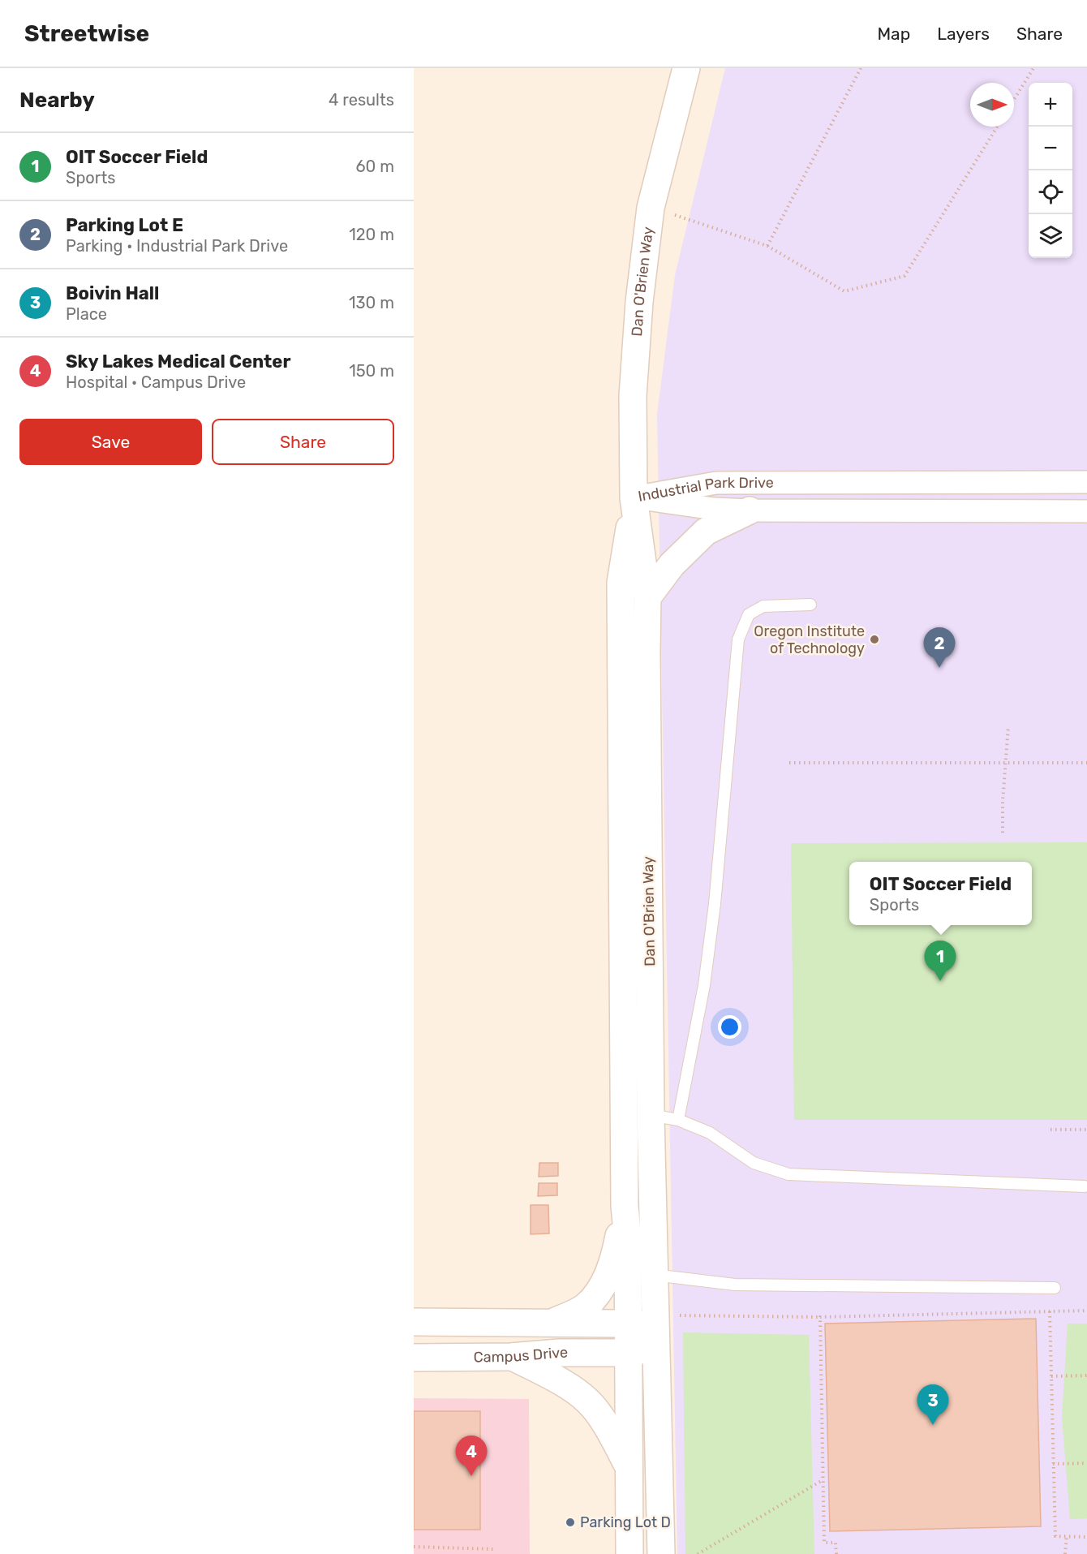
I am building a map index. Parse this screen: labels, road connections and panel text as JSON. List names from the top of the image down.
{
  "streets": {
    "street": ["Dan O'Brien Way", "Industrial Park Drive", "Campus Drive"]
  },
  "crossings": [
    ["Dan O'Brien Way", "Industrial Park Drive"],
    ["Dan O'Brien Way", "Campus Drive"]
  ],
  "places": ["Oregon Institute of Technology", "Parking Lot D"],
  "north": "right",
  "page": {
    "header": "Streetwise",
    "nav": ["Map", "Layers", "Share"],
    "heading": ["Nearby", "4 results"],
    "map_buttons": ["+", "−"],
    "list": [
      {
        "mark": "1",
        "name": "OIT Soccer Field",
        "note": "Sports",
        "value": "60 m"
      },
      {
        "mark": "2",
        "name": "Parking Lot E",
        "note": "Parking · Industrial Park Drive",
        "value": "120 m"
      },
      {
        "mark": "3",
        "name": "Boivin Hall",
        "note": "Place",
        "value": "130 m"
      },
      {
        "mark": "4",
        "name": "Sky Lakes Medical Center",
        "note": "Hospital · Campus Drive",
        "value": "150 m"
      }
    ],
    "buttons": ["Save", "Share"],
    "pins": [
      "2",
      "1",
      "3",
      "4"
    ],
    "popup": ["OIT Soccer Field", "Sports"]
  }
}
